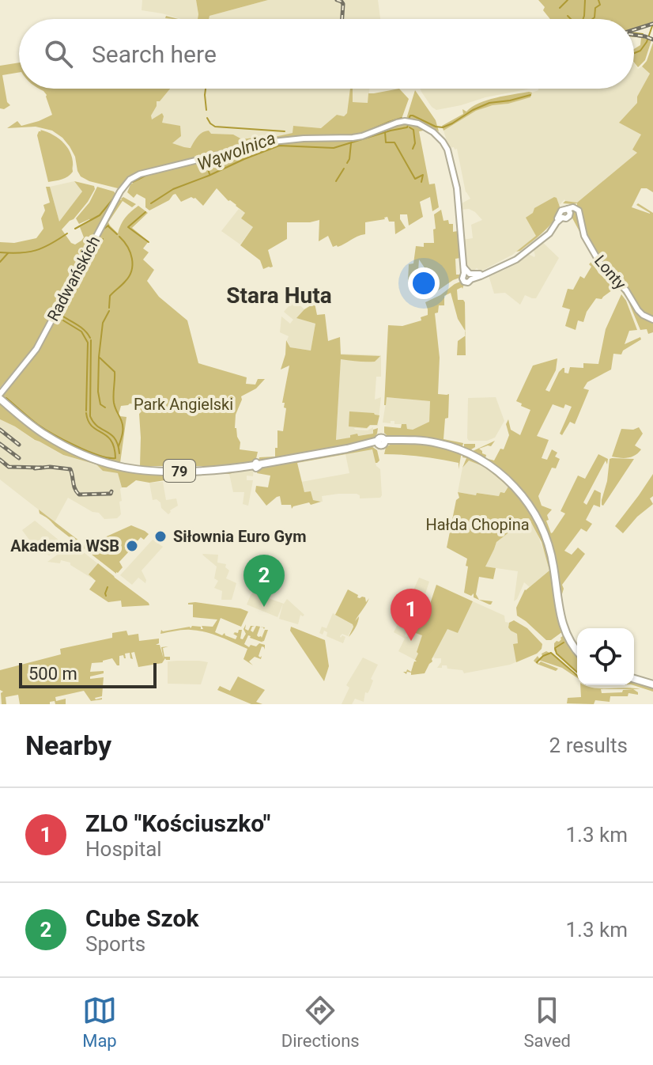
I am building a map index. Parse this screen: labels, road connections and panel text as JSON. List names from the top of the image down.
{
  "streets": {
    "main road": ["Lonty", "Radwańskich", "79"]
  },
  "crossings": [
    ["Radwańskich", "79"]
  ],
  "districts": ["Stara Huta"],
  "water": ["Wąwolnica"],
  "parks": ["Park Angielski", "Hałda Chopina"],
  "places": ["Siłownia Euro Gym", "Akademia WSB"],
  "scale_bar": "500 m",
  "page": {
    "search": "Search here",
    "pins": ["2", "1"],
    "scale": "500 m",
    "heading": ["Nearby", "2 results"],
    "list": [
      {
        "mark": "1",
        "name": "ZLO \"Kościuszko\"",
        "note": "Hospital",
        "value": "1.3 km"
      },
      {
        "mark": "2",
        "name": "Cube Szok",
        "note": "Sports",
        "value": "1.3 km"
      }
    ],
    "nav": ["Map", "Directions", "Saved"]
  }
}
